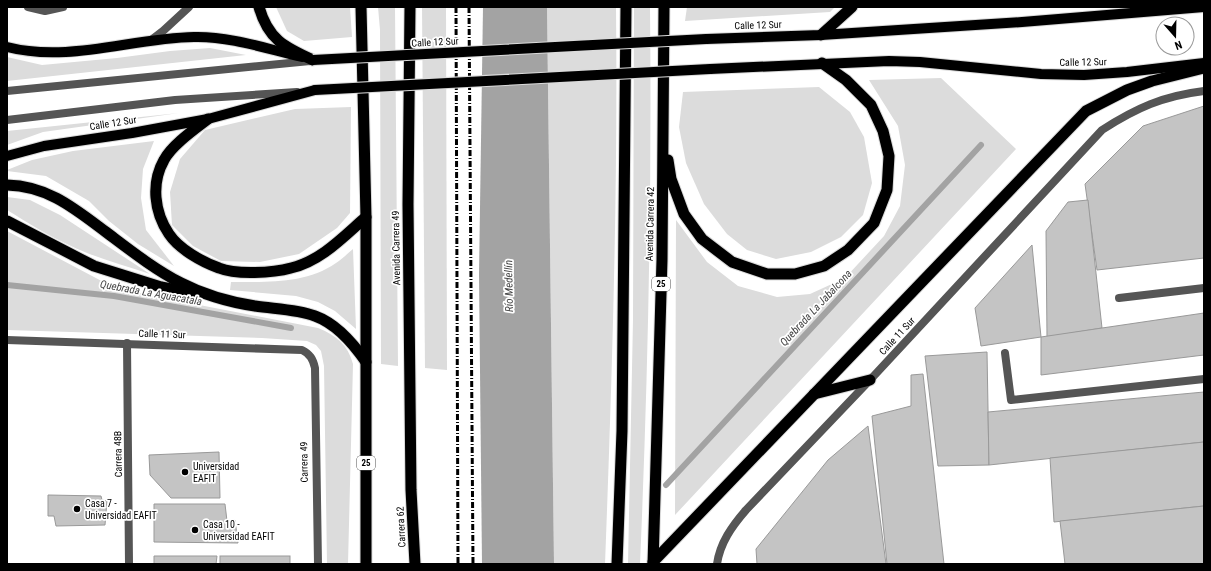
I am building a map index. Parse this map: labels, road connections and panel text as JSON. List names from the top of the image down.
{
  "streets": {
    "highway": [
      "Avenida Carrera 42",
      "Avenida Carrera 49",
      "25",
      "Carrera 62"
    ],
    "main road": ["Calle 12 Sur"],
    "street": ["Calle 11 Sur", "Carrera 48B", "Carrera 49"]
  },
  "crossings": [
    ["Avenida Carrera 49", "Carrera 62"],
    ["Calle 11 Sur", "Carrera 48B"],
    ["Calle 11 Sur", "Carrera 49"]
  ],
  "water": ["Río Medellín", "Quebrada La Aguacatala", "Quebrada La Jabalcona"],
  "places": ["Universidad EAFIT", "Casa 7 - Universidad EAFIT", "Casa 10 - Universidad EAFIT"],
  "north": "bottom"
}
